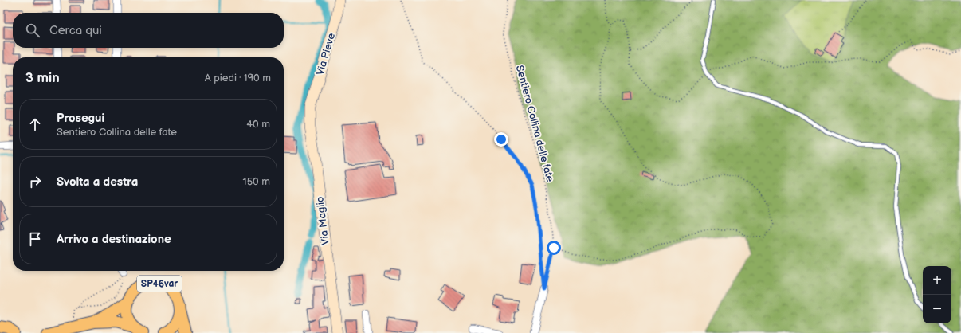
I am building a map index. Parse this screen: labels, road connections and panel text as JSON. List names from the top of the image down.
{
  "streets": {
    "main road": ["SP46var"],
    "street": ["Via Pieve", "Via Maglio"],
    "path": ["Sentiero Collina delle fate"]
  },
  "crossings": [
    ["Via Pieve", "Via Maglio"]
  ],
  "page": {
    "search": "Cerca qui",
    "heading": ["3 min", "A piedi · 190 m"],
    "list": [
      ["Prosegui", "Sentiero Collina delle fate", "40 m"],
      ["Svolta a destra", "150 m"],
      "Arrivo a destinazione"
    ],
    "map_buttons": ["+", "−"]
  }
}
